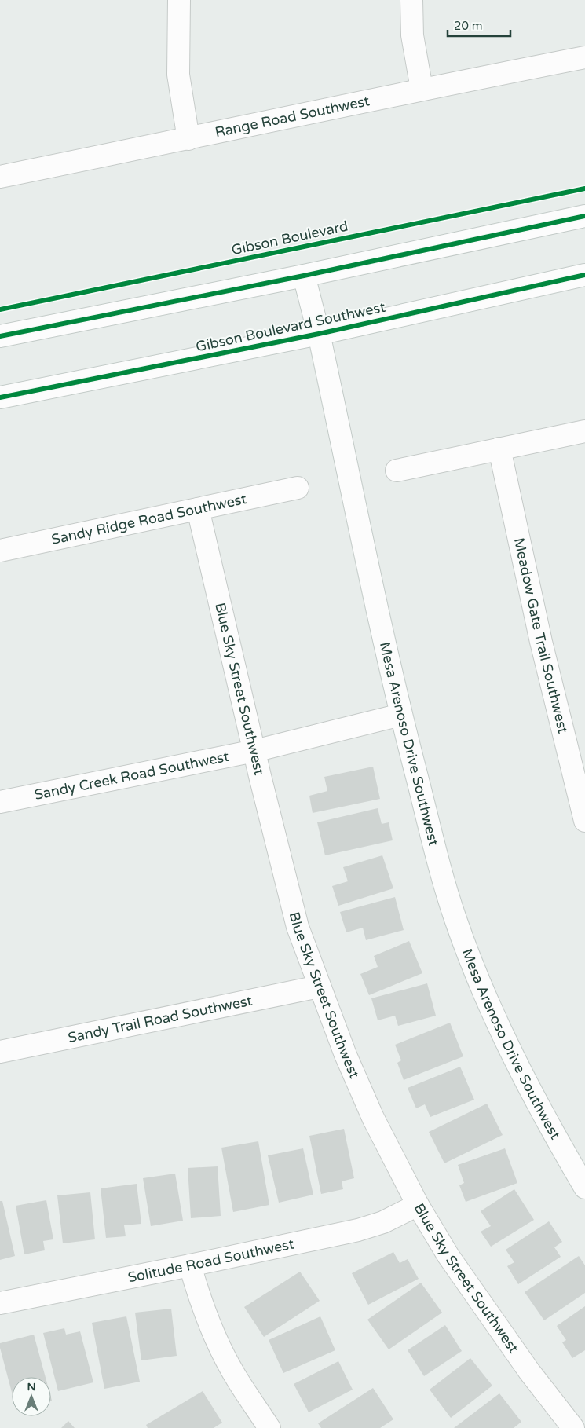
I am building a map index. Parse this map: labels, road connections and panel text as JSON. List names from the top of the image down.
{
  "streets": {
    "street": [
      "Range Road Southwest",
      "Gibson Boulevard Southwest",
      "Sandy Ridge Road Southwest",
      "Meadow Gate Trail Southwest",
      "Blue Sky Street Southwest",
      "Mesa Arenoso Drive Southwest",
      "Sandy Creek Road Southwest",
      "Sandy Trail Road Southwest",
      "Solitude Road Southwest"
    ],
    "cycle path": ["Gibson Boulevard"]
  },
  "crossings": [
    ["Gibson Boulevard Southwest", "Mesa Arenoso Drive Southwest"],
    ["Sandy Ridge Road Southwest", "Blue Sky Street Southwest"],
    ["Blue Sky Street Southwest", "Sandy Creek Road Southwest"],
    ["Blue Sky Street Southwest", "Sandy Trail Road Southwest"],
    ["Blue Sky Street Southwest", "Solitude Road Southwest"],
    ["Mesa Arenoso Drive Southwest", "Sandy Creek Road Southwest"]
  ],
  "scale_bar": "20 m",
  "north": "top"
}
